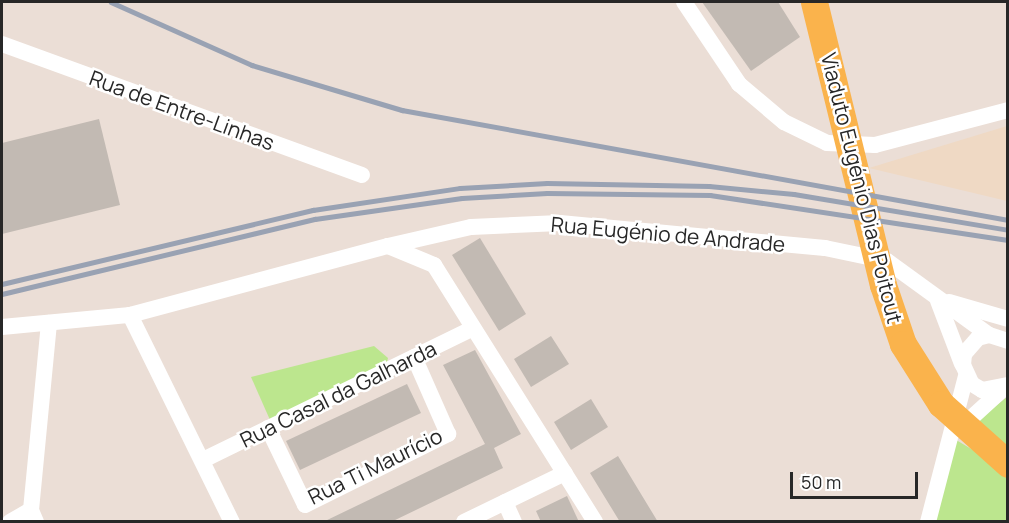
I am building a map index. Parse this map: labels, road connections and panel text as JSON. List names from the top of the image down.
{
  "streets": {
    "main road": ["Viaduto Eugénio Dias Poitout"],
    "street": [
      "Rua de Entre-Linhas",
      "Rua Eugénio de Andrade",
      "Rua Casal da Galharda",
      "Rua Ti Maurício"
    ]
  },
  "crossings": [
    ["Rua Casal da Galharda", "Rua Ti Maurício"]
  ],
  "scale_bar": "50 m"
}
